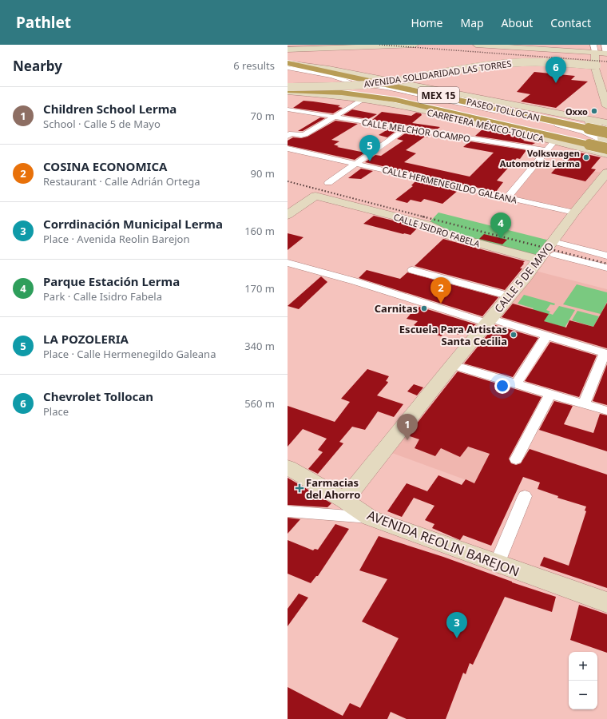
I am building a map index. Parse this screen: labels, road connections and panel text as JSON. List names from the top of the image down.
{
  "streets": {
    "highway": ["MEX 15", "PASEO TOLLOCAN"],
    "main road": [
      "AVENIDA SOLIDARIDAD LAS TORRES",
      "CARRETERA MÉXICO-TOLUCA",
      "CALLE ISIDRO FABELA",
      "CALLE 5 DE MAYO",
      "AVENIDA REOLIN BAREJON"
    ],
    "street": ["CALLE MELCHOR OCAMPO", "CALLE HERMENEGILDO GALEANA"]
  },
  "crossings": [
    ["PASEO TOLLOCAN", "CARRETERA MÉXICO-TOLUCA"],
    ["CALLE HERMENEGILDO GALEANA", "CALLE 5 DE MAYO"],
    ["CALLE ISIDRO FABELA", "CALLE 5 DE MAYO"],
    ["CALLE 5 DE MAYO", "AVENIDA REOLIN BAREJON"]
  ],
  "places": {
    "other": [
      "Oxxo",
      "Volkswagen Automotriz Lerma",
      "Carnitas",
      "Escuela Para Artistas Santa Cecilia"
    ],
    "health": ["Farmacias del Ahorro"]
  },
  "page": {
    "header": "Pathlet",
    "nav": [
      "Home",
      "Map",
      "About",
      "Contact"
    ],
    "heading": ["Nearby", "6 results"],
    "pins": [
      "6",
      "5",
      "4",
      "2",
      "1",
      "3"
    ],
    "list": [
      {
        "mark": "1",
        "name": "Children School Lerma",
        "note": "School · Calle 5 de Mayo",
        "value": "70 m"
      },
      {
        "mark": "2",
        "name": "COSINA ECONOMICA",
        "note": "Restaurant · Calle Adrián Ortega",
        "value": "90 m"
      },
      {
        "mark": "3",
        "name": "Corrdinación Municipal Lerma",
        "note": "Place · Avenida Reolin Barejon",
        "value": "160 m"
      },
      {
        "mark": "4",
        "name": "Parque Estación Lerma",
        "note": "Park · Calle Isidro Fabela",
        "value": "170 m"
      },
      {
        "mark": "5",
        "name": "LA POZOLERIA",
        "note": "Place · Calle Hermenegildo Galeana",
        "value": "340 m"
      },
      {
        "mark": "6",
        "name": "Chevrolet Tollocan",
        "note": "Place",
        "value": "560 m"
      }
    ],
    "map_buttons": ["+", "−"]
  }
}
